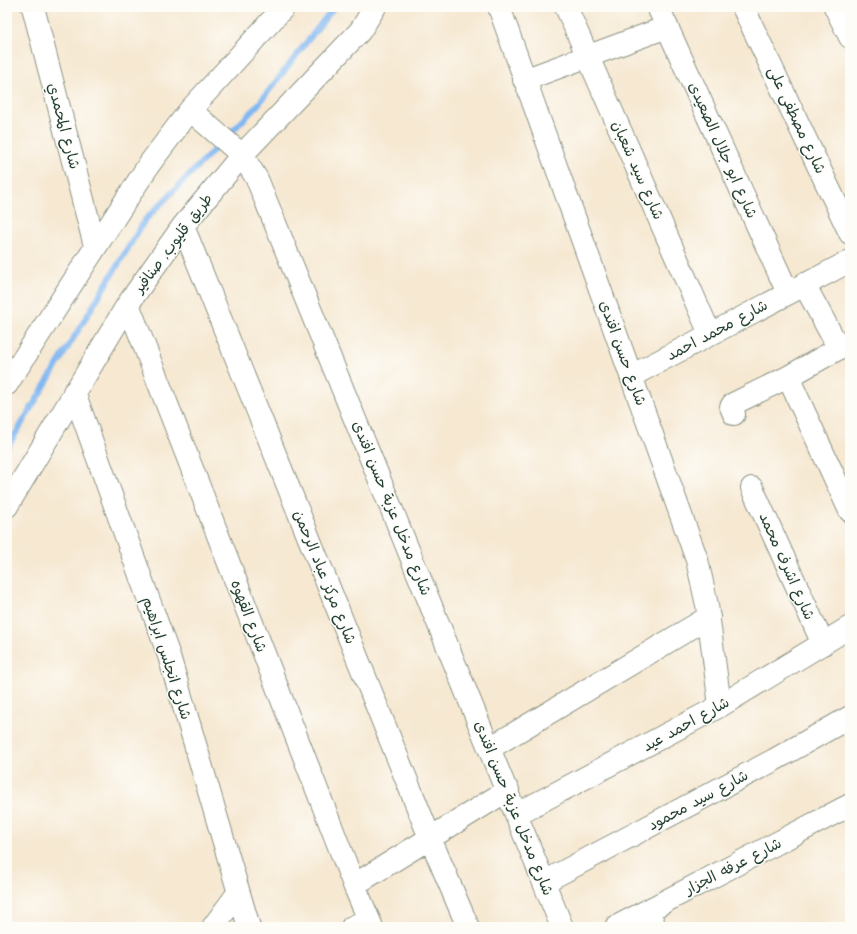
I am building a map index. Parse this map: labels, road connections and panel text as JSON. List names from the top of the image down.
{
  "streets": {
    "street": [
      "شارع مصطفى على",
      "شارع المحمدي",
      "شارع ابو جلال الصعيدى",
      "شارع سيد شعبان",
      "طريق قليوب, صنافير",
      "شارع محمد احمد",
      "شارع حسن افندى",
      "شارع مدخل عزبة حسن افندى",
      "شارع اشرف محمد",
      "شارع مركز عباد الرحمن",
      "شارع القهوه",
      "شارع انجلس ابراهيم",
      "شارع احمد عيد",
      "شارع سيد محمود",
      "شارع عرفه الجزار"
    ]
  },
  "crossings": [
    ["شارع ابو جلال الصعيدى", "شارع محمد احمد"],
    ["شارع سيد شعبان", "شارع محمد احمد"],
    ["طريق قليوب, صنافير", "شارع مدخل عزبة حسن افندى"],
    ["طريق قليوب, صنافير", "شارع مركز عباد الرحمن"],
    ["طريق قليوب, صنافير", "شارع القهوه"],
    ["طريق قليوب, صنافير", "شارع انجلس ابراهيم"],
    ["شارع محمد احمد", "شارع حسن افندى"],
    ["شارع حسن افندى", "شارع احمد عيد"],
    ["شارع مدخل عزبة حسن افندى", "شارع احمد عيد"],
    ["شارع مدخل عزبة حسن افندى", "شارع سيد محمود"],
    ["شارع اشرف محمد", "شارع احمد عيد"]
  ]
}
